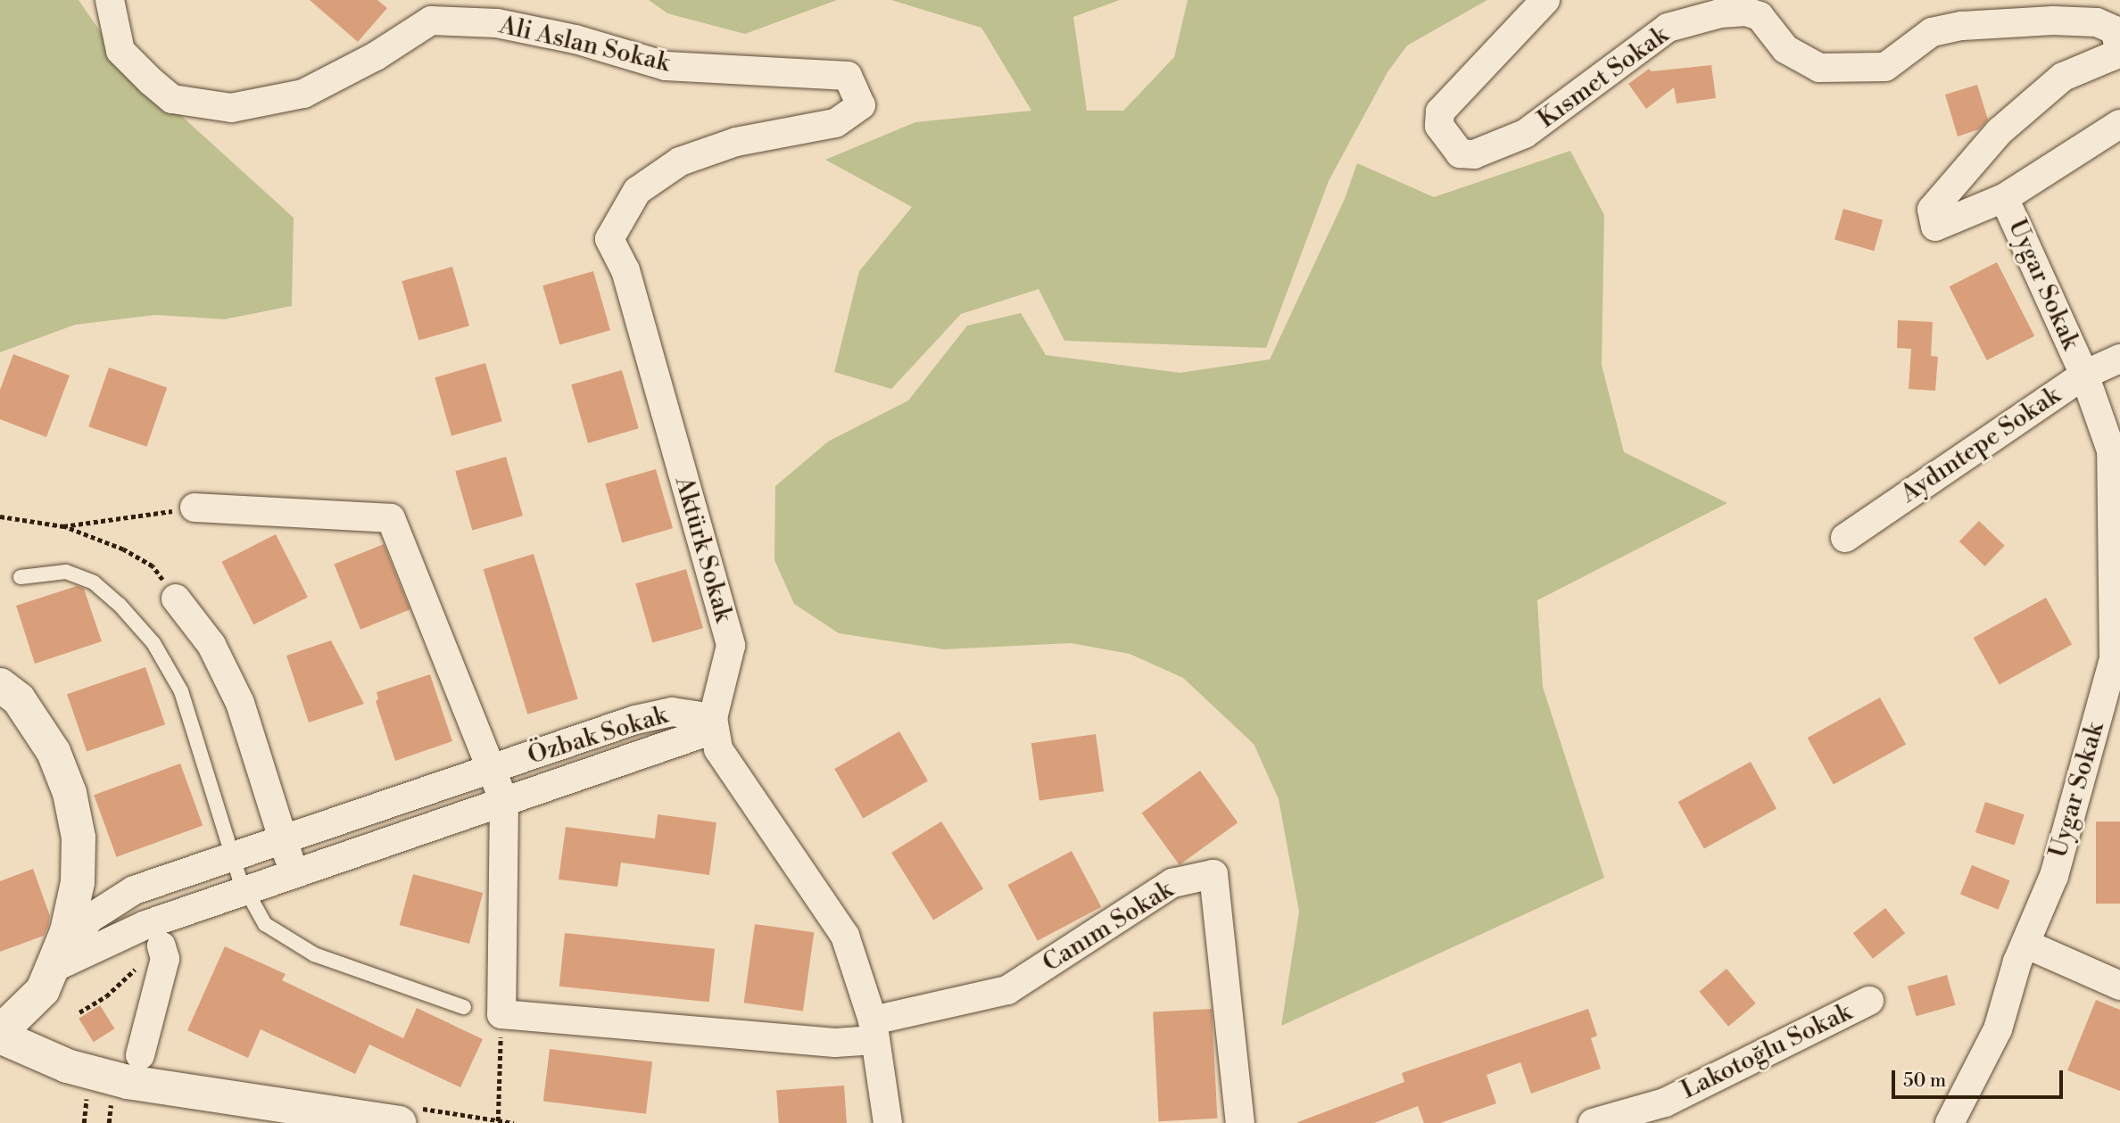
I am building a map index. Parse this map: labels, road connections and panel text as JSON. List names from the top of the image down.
{
  "streets": {
    "street": [
      "Ali Aslan Sokak",
      "Kısmet Sokak",
      "Uygar Sokak",
      "Aydıntepe Sokak",
      "Aktürk Sokak",
      "Özbak Sokak",
      "Canım Sokak",
      "Lakotoğlu Sokak"
    ]
  },
  "crossings": [
    ["Ali Aslan Sokak", "Aktürk Sokak"],
    ["Kısmet Sokak", "Uygar Sokak"],
    ["Uygar Sokak", "Aydıntepe Sokak"],
    ["Aktürk Sokak", "Özbak Sokak"],
    ["Aktürk Sokak", "Canım Sokak"]
  ],
  "scale_bar": "50 m"
}
